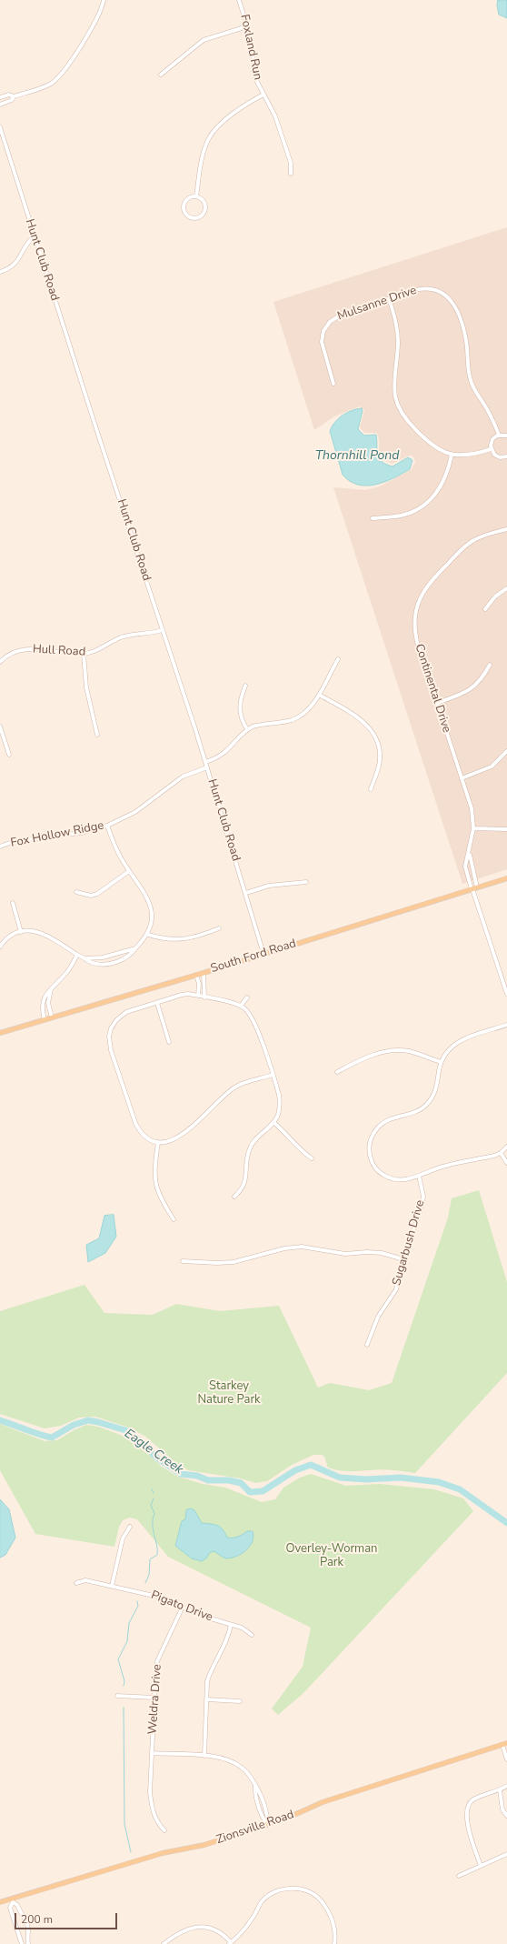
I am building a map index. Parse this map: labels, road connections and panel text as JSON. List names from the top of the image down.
{
  "streets": {
    "main road": ["South Ford Road", "Zionsville Road"],
    "street": [
      "Foxland Run",
      "Hunt Club Road",
      "Mulsanne Drive",
      "Hull Road",
      "Continental Drive",
      "Fox Hollow Ridge",
      "Sugarbush Drive",
      "Pigato Drive",
      "Weldra Drive"
    ]
  },
  "crossings": [
    ["Hunt Club Road", "Hull Road"],
    ["Hunt Club Road", "Fox Hollow Ridge"],
    ["Hunt Club Road", "South Ford Road"],
    ["Continental Drive", "South Ford Road"],
    ["Pigato Drive", "Weldra Drive"]
  ],
  "water": ["Thornhill Pond", "Eagle Creek"],
  "parks": ["Starkey Nature Park", "Overley-Worman Park"],
  "scale_bar": "200 m"
}
